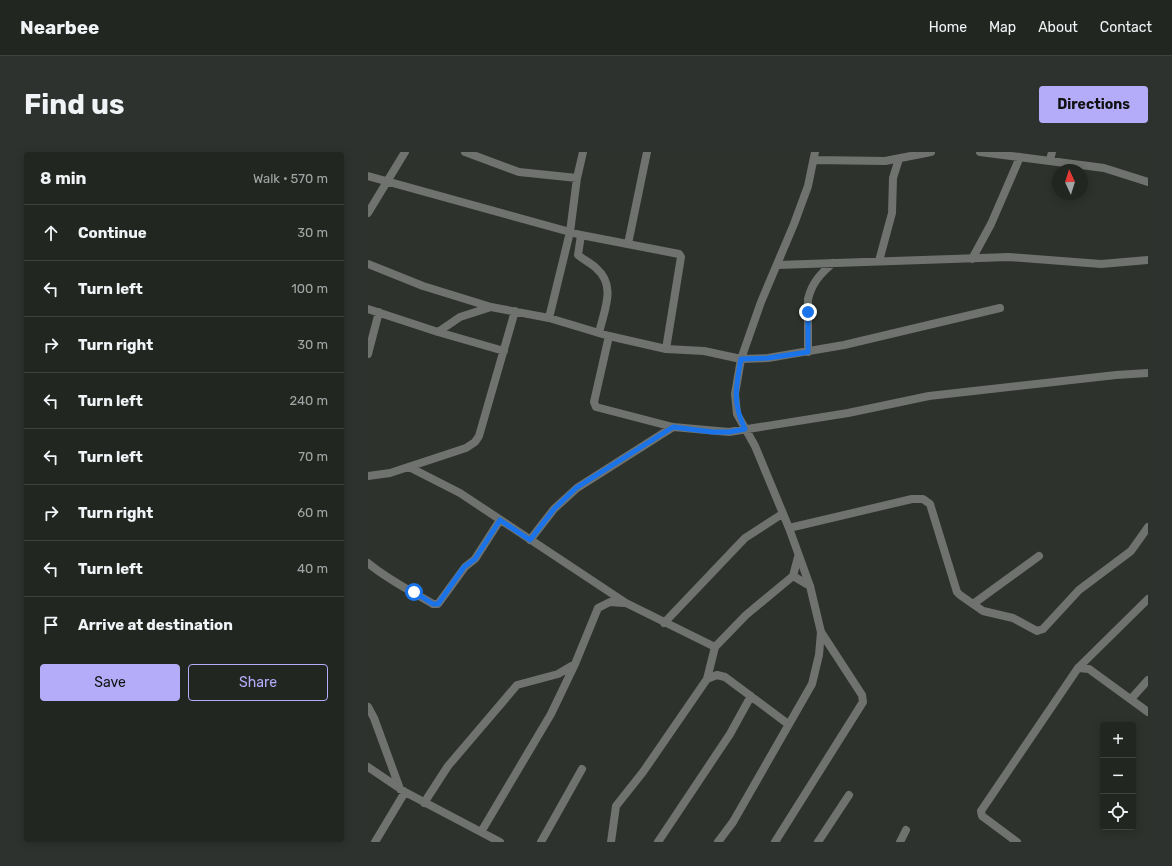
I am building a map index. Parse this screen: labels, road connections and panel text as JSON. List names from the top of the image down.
{
  "north": "top",
  "page": {
    "header": "Nearbee",
    "nav": [
      "Home",
      "Map",
      "About",
      "Contact"
    ],
    "buttons": [
      "Directions",
      ["Save", "Share"]
    ],
    "title": "Find us",
    "heading": ["8 min", "Walk · 570 m"],
    "list": [
      ["Continue", "30 m"],
      ["Turn left", "100 m"],
      ["Turn right", "30 m"],
      ["Turn left", "240 m"],
      ["Turn left", "70 m"],
      ["Turn right", "60 m"],
      ["Turn left", "40 m"],
      "Arrive at destination"
    ],
    "map_buttons": ["+", "−"]
  }
}
